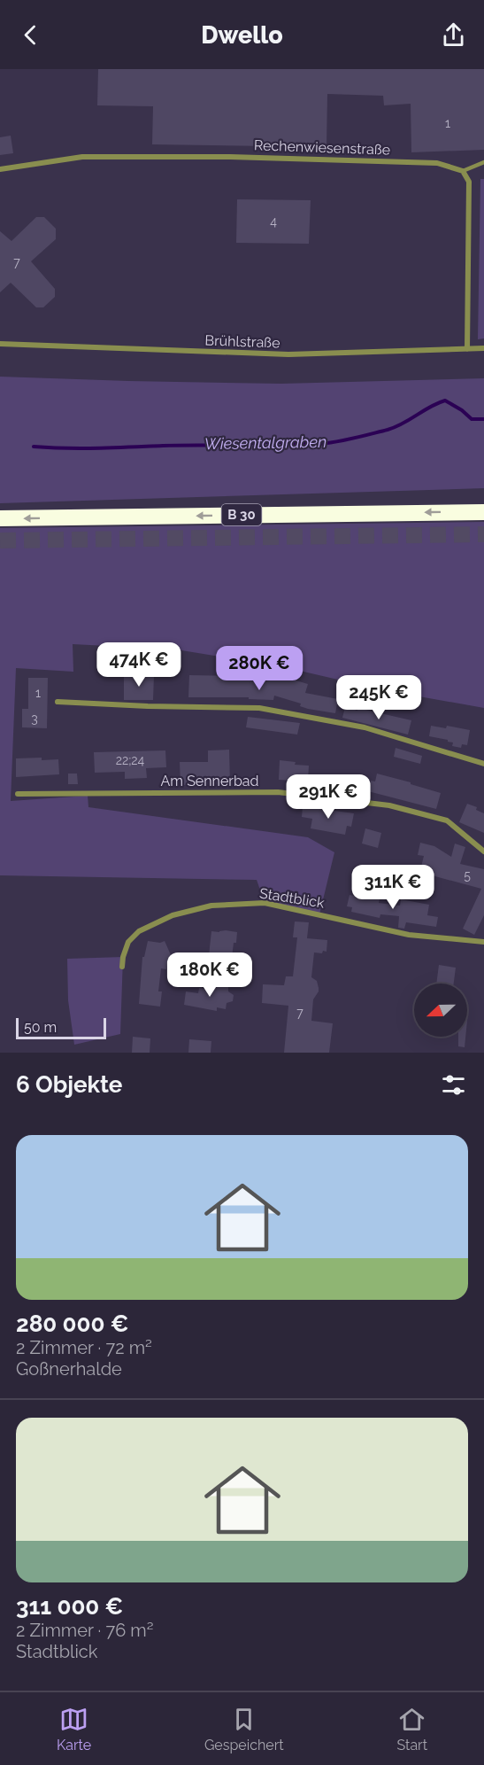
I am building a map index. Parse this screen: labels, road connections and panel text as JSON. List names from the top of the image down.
{
  "streets": {
    "highway": ["B 30"],
    "street": [
      "Rechenwiesenstraße",
      "Brühlstraße",
      "Am Sennerbad",
      "Stadtblick"
    ]
  },
  "water": ["Wiesentalgraben"],
  "house_numbers": [
    "1",
    "4",
    "7",
    "1",
    "3",
    "22;24",
    "5",
    "7"
  ],
  "scale_bar": "50 m",
  "north": "left",
  "page": {
    "header": "Dwello",
    "price": [
      "474K €",
      "280K €",
      "245K €",
      "291K €",
      "311K €",
      "180K €"
    ],
    "scale": "50 m",
    "heading": "6 Objekte",
    "list": [
      {
        "name": "280 000 €",
        "note": "2 Zimmer · 72 m² · Goßnerhalde"
      },
      {
        "name": "311 000 €",
        "note": "2 Zimmer · 76 m² · Stadtblick"
      }
    ],
    "tabs": ["Karte", "Gespeichert", "Start"]
  }
}
